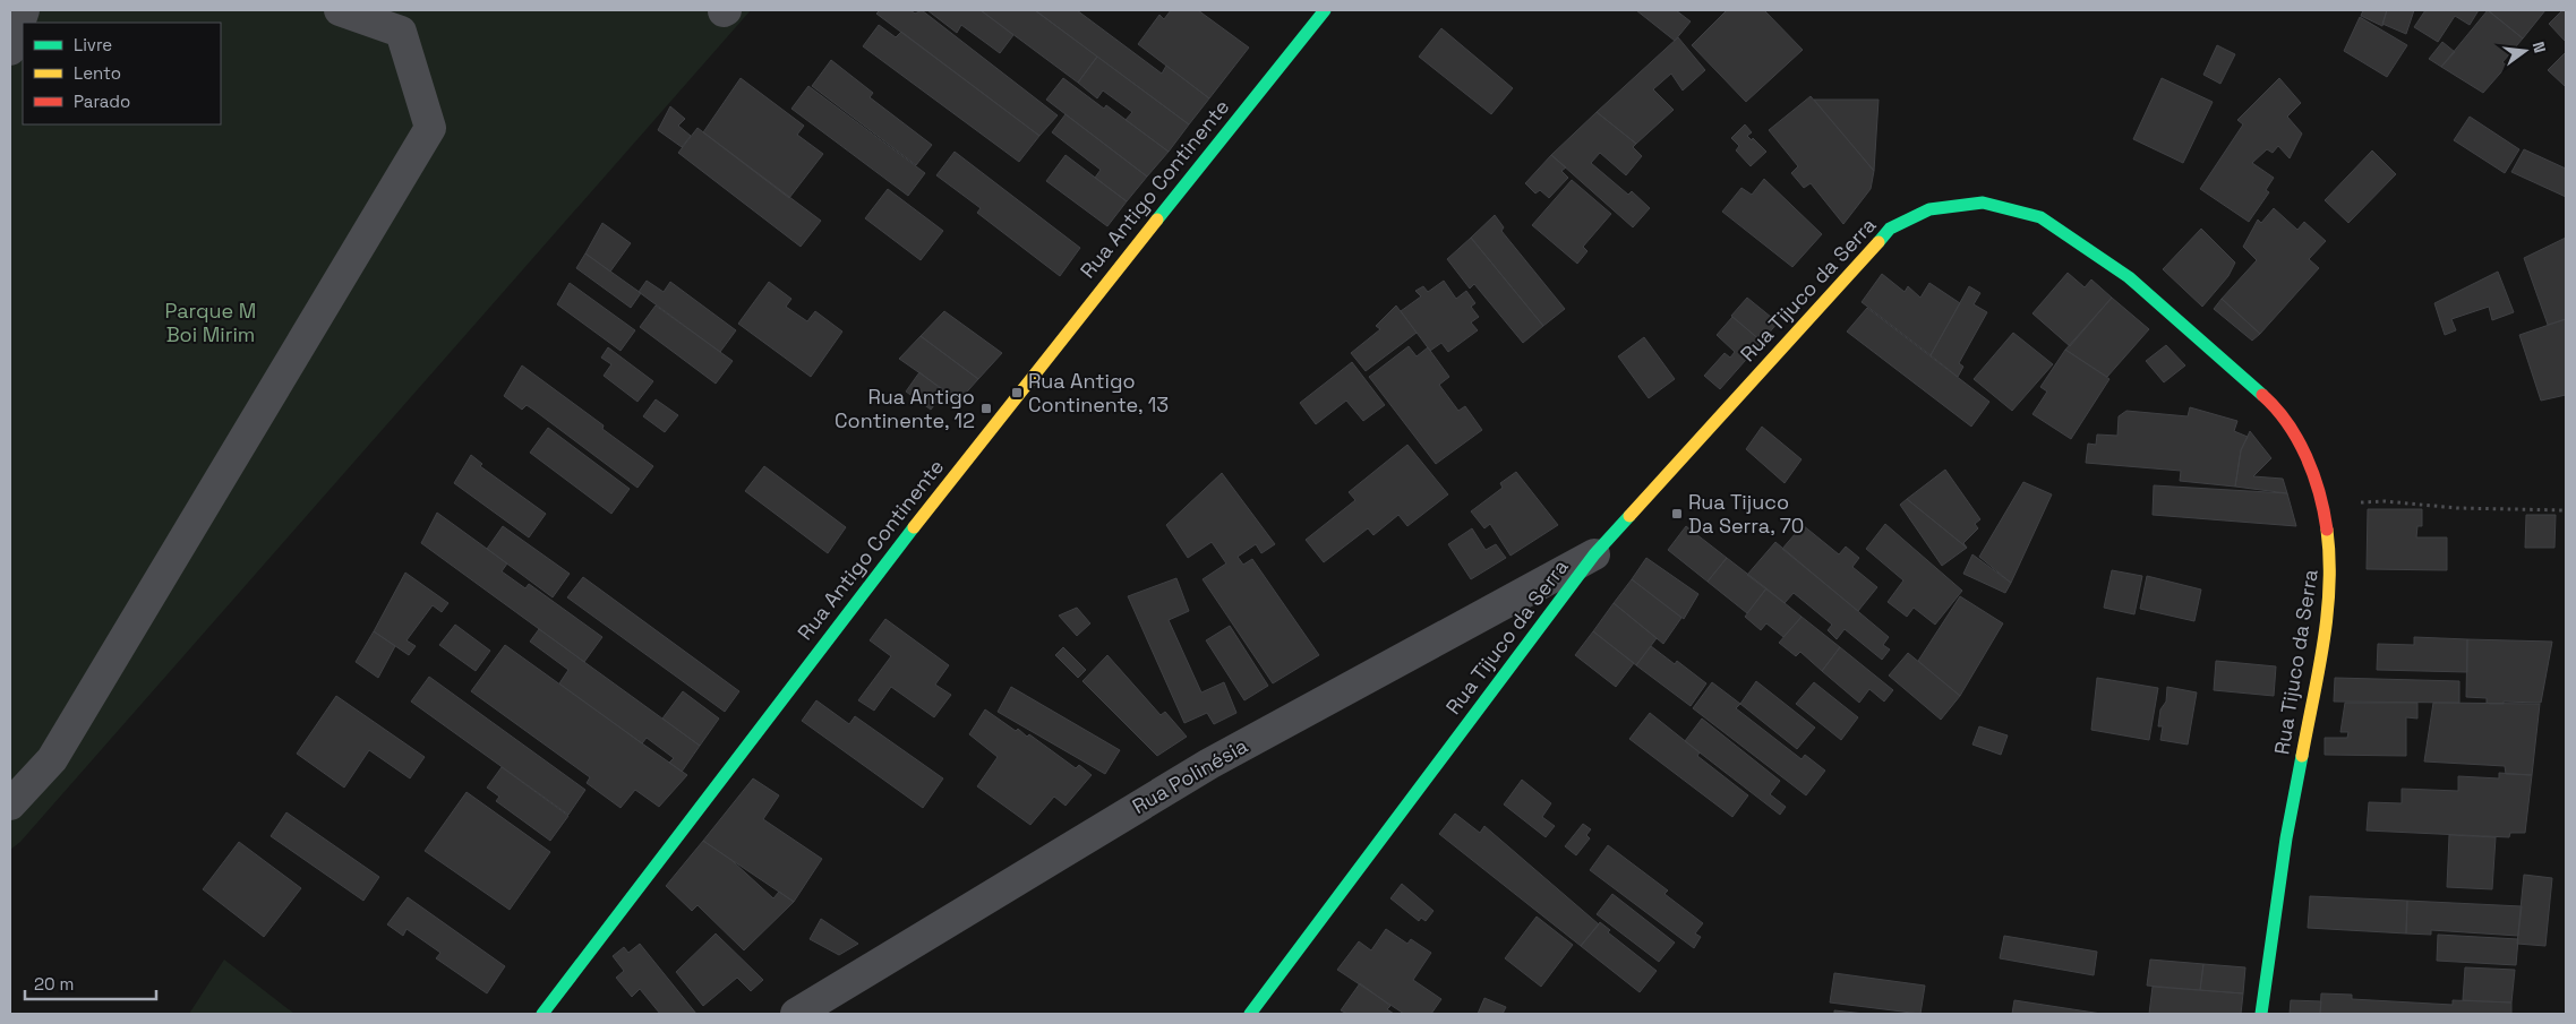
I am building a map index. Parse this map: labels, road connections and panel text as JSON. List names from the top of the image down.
{
  "streets": {
    "street": ["Rua Antigo Continente", "Rua Tijuco da Serra", "Rua Polinésia"]
  },
  "crossings": [
    ["Rua Tijuco da Serra", "Rua Polinésia"]
  ],
  "parks": ["Parque M Boi Mirim"],
  "places": {
    "transit": ["Rua Antigo Continente, 13", "Rua Antigo Continente, 12", "Rua Tijuco Da Serra, 70"]
  },
  "legend": ["Livre", "Lento", "Parado"],
  "scale_bar": "20 m",
  "north": "right"
}
